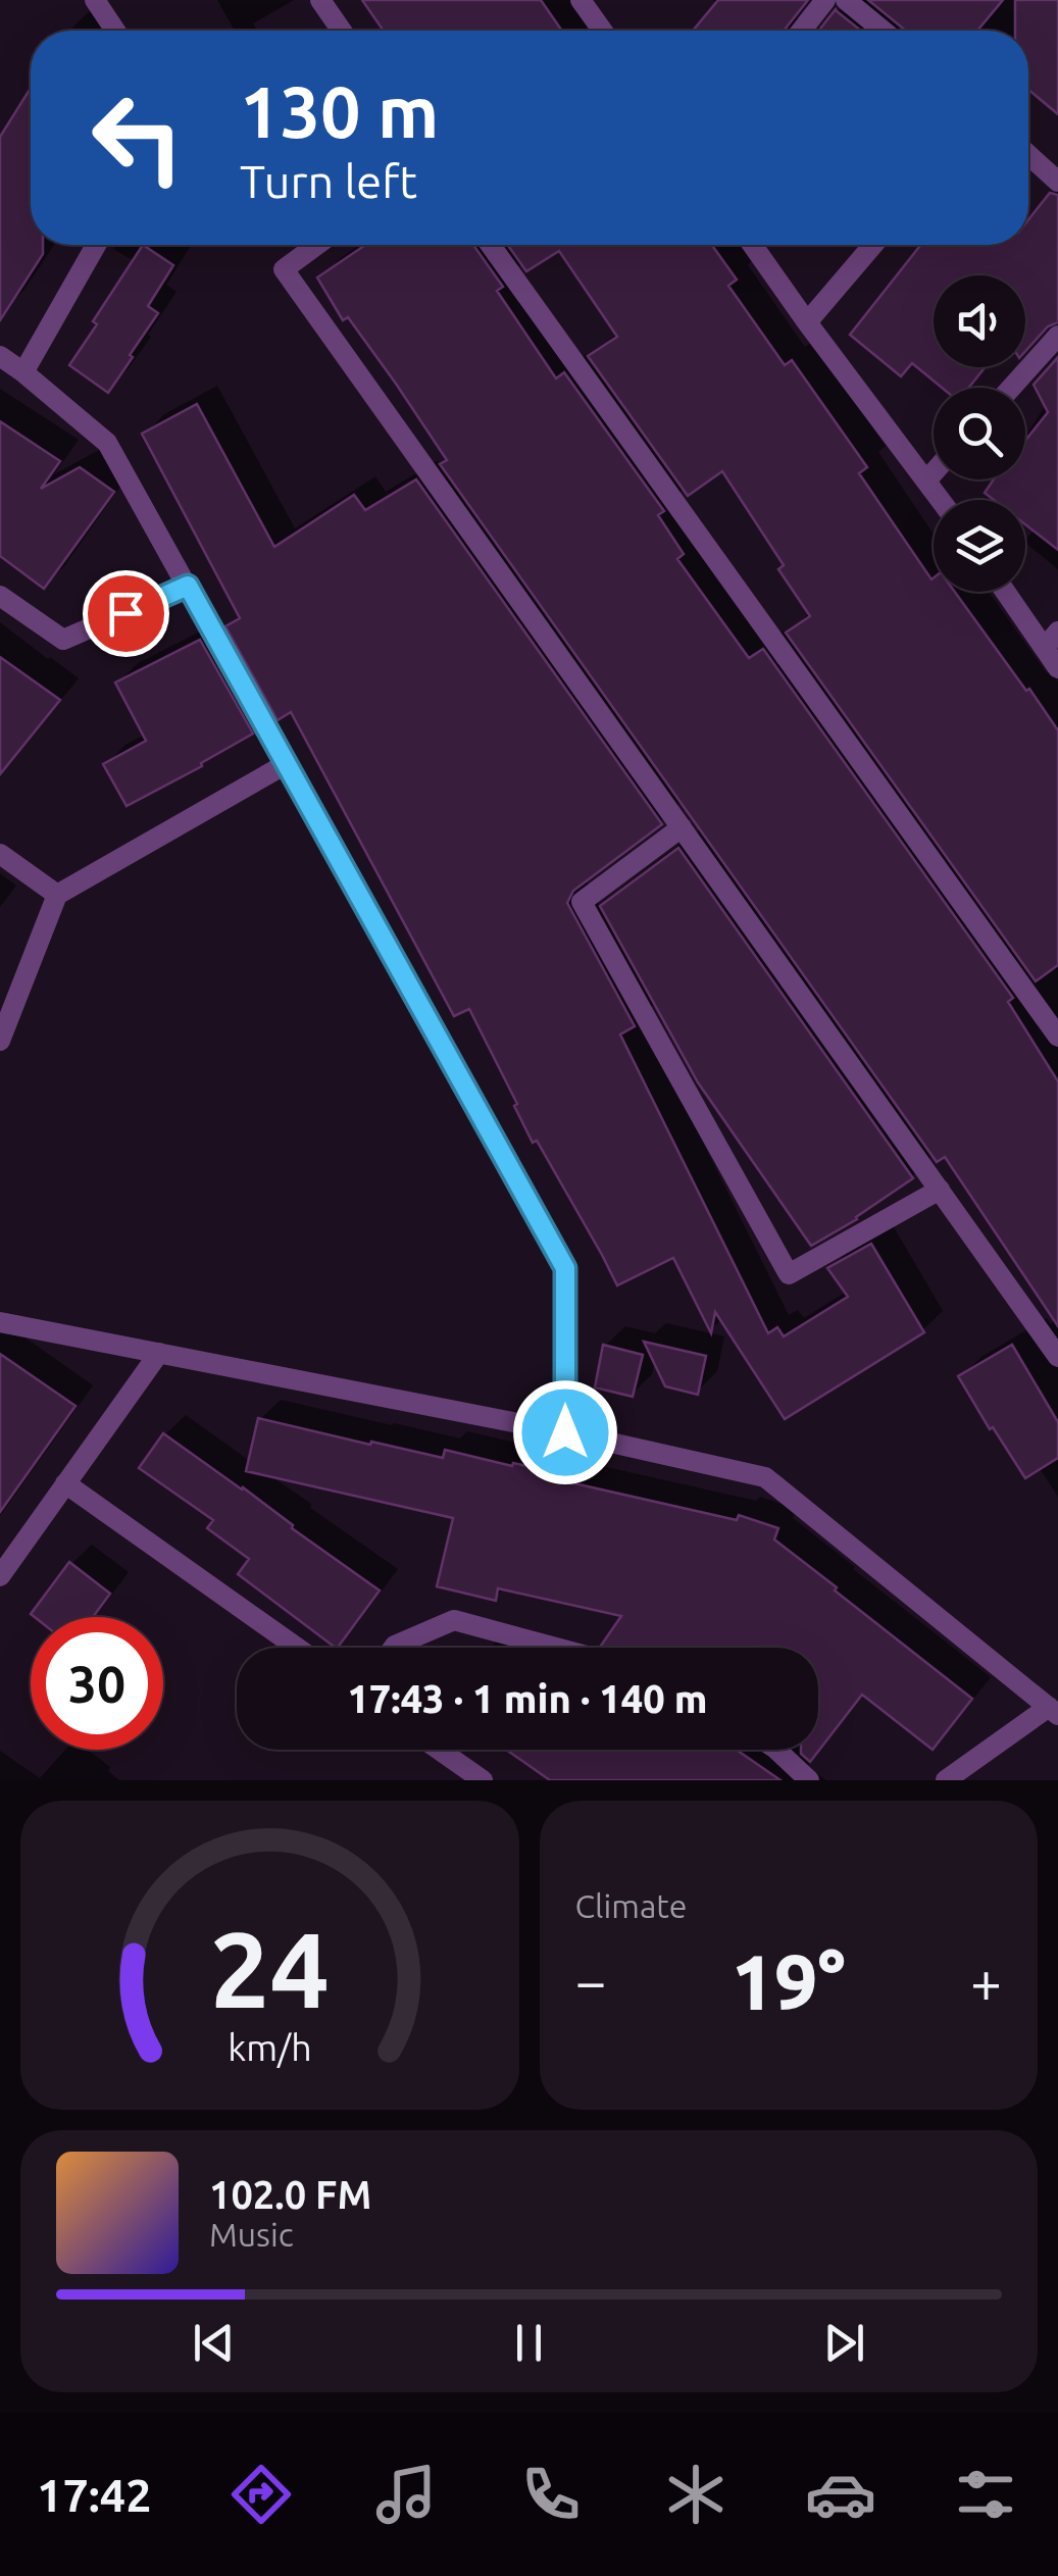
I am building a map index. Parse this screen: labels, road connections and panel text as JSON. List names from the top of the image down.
{
  "page": {
    "turn": ["130 m", "Turn left"],
    "limit": "30",
    "trip": "17:43 · 1 min · 140 m",
    "tile": "Climate",
    "heat": ["−", "19°", "+"],
    "song": ["102.0 FM", "Music"],
    "tabs": "17:42",
    "gauge": ["24", "km/h"]
  }
}
